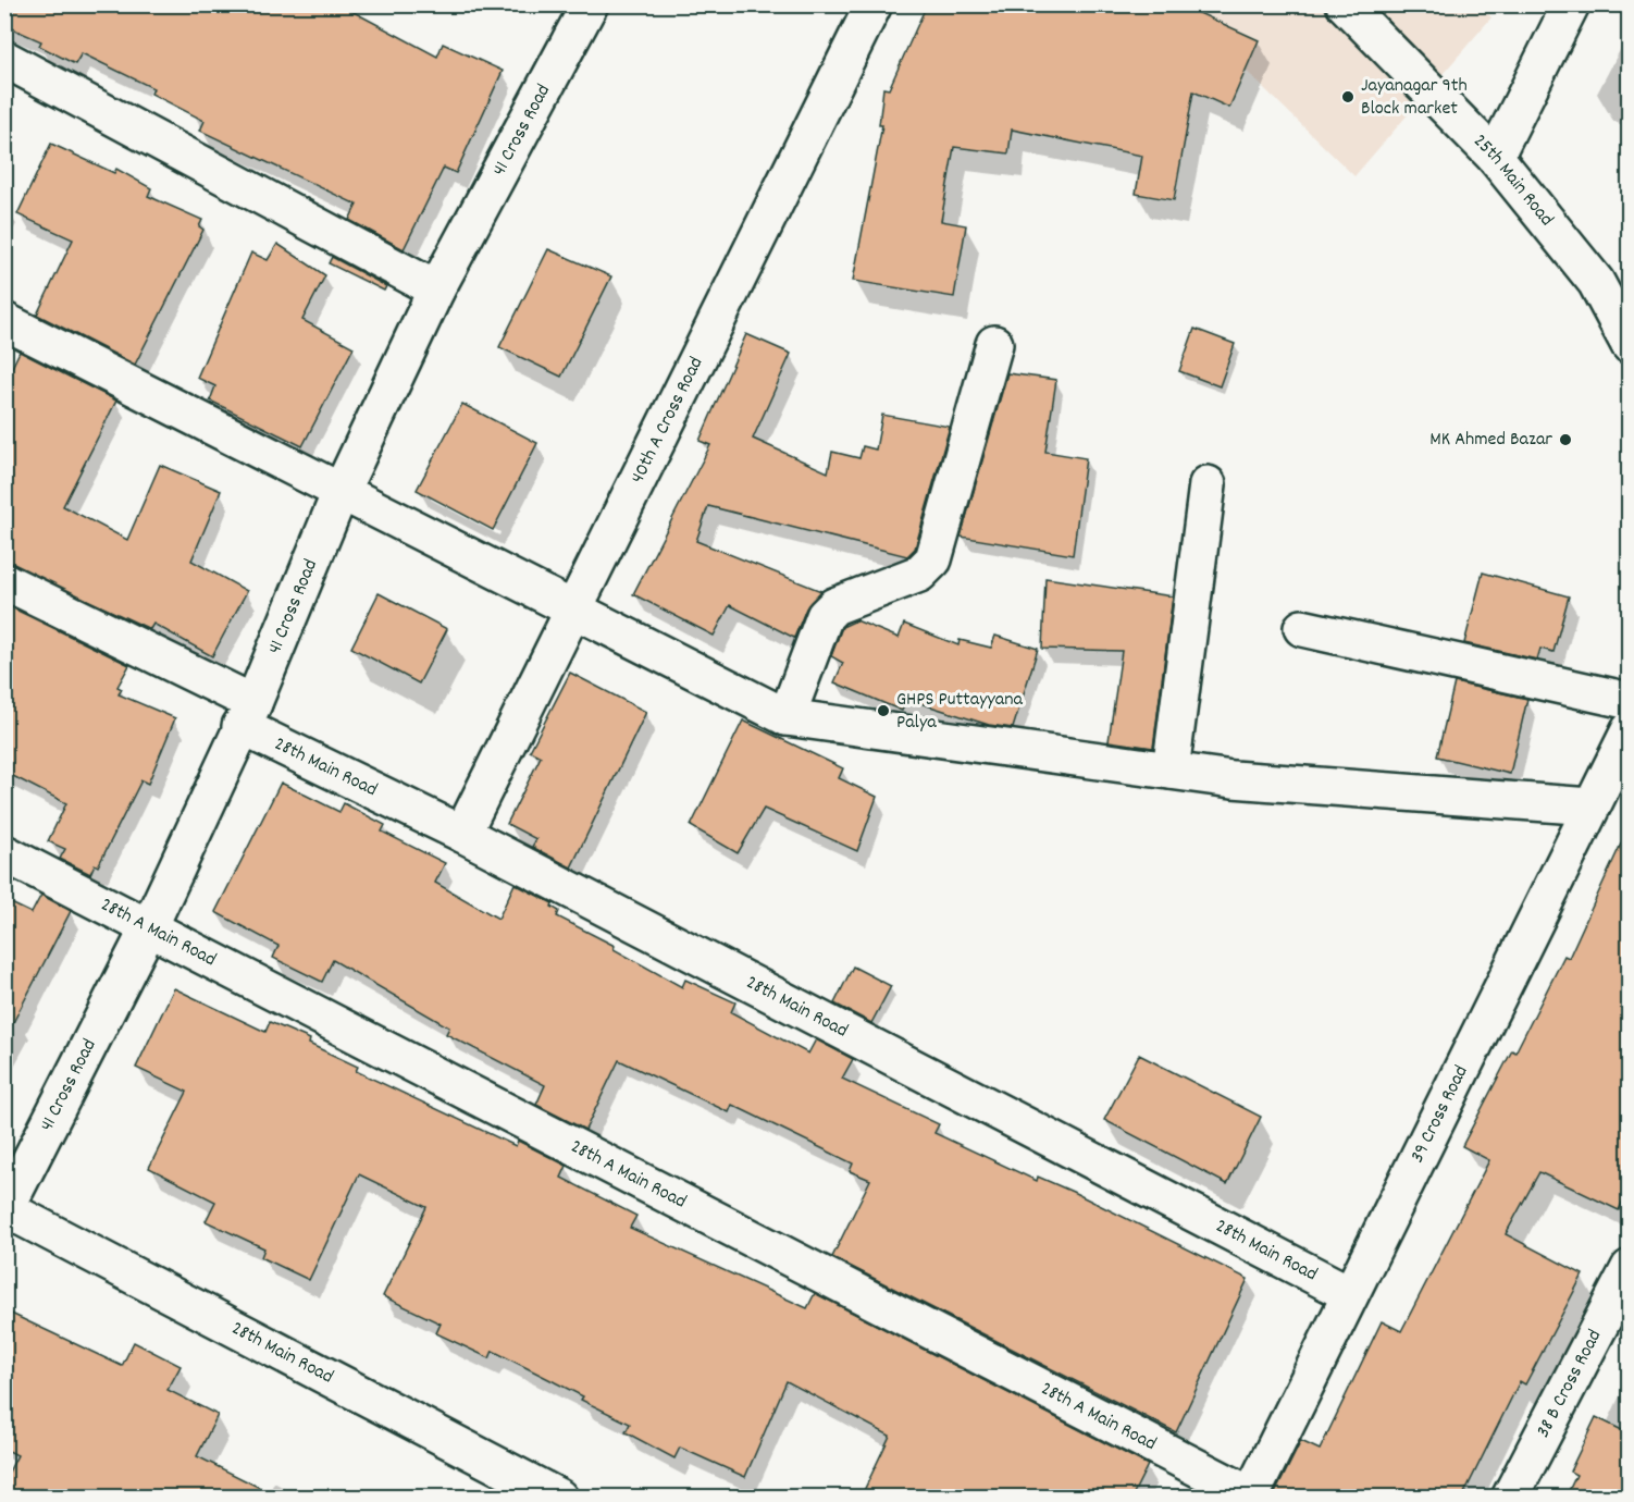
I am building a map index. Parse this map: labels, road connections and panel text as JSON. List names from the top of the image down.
{
  "streets": {
    "street": [
      "41 Cross Road",
      "25th Main Road",
      "40th A Cross Road",
      "28th Main Road",
      "28th A Main Road",
      "39 Cross Road",
      "38 B Cross Road"
    ]
  },
  "crossings": [
    ["41 Cross Road", "28th Main Road"],
    ["41 Cross Road", "28th A Main Road"],
    ["40th A Cross Road", "28th Main Road"],
    ["28th Main Road", "39 Cross Road"],
    ["28th A Main Road", "39 Cross Road"]
  ],
  "places": ["Jayanagar 9th Block market", "MK Ahmed Bazar", "GHPS Puttayyana Palya"]
}
